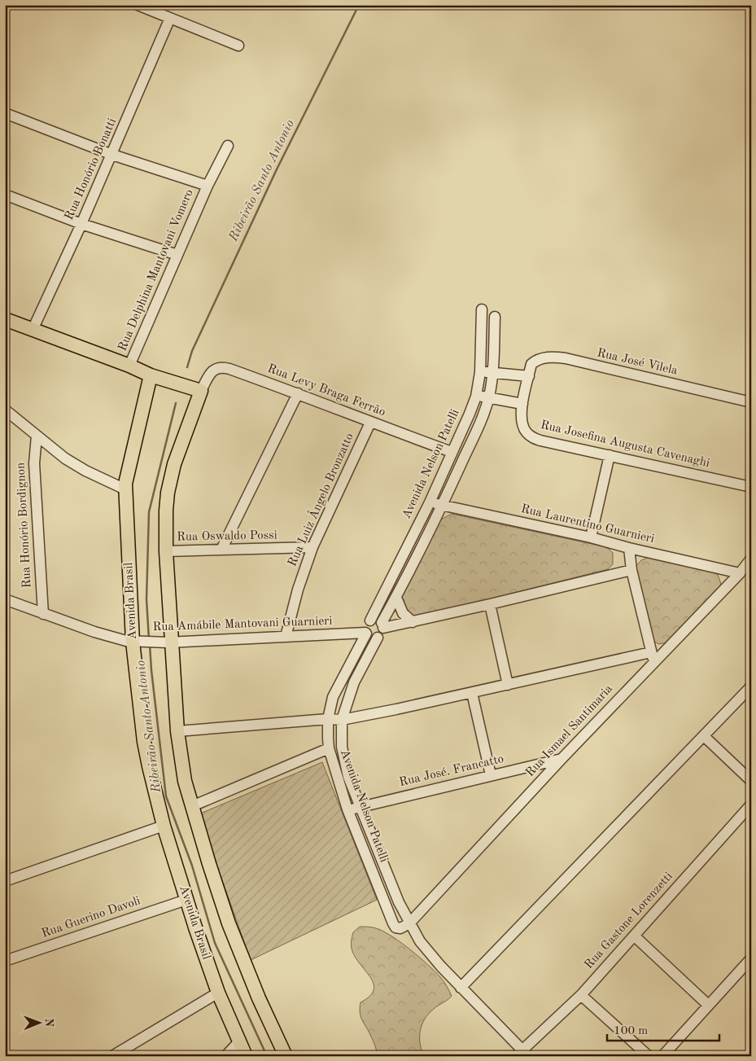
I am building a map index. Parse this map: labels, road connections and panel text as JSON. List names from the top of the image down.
{
  "streets": {
    "main road": ["Avenida Brasil"],
    "street": [
      "Rua Honório Bonatti",
      "Rua Delphina Mantovani Vomero",
      "Rua José Vilela",
      "Rua Levy Braga Ferrão",
      "Rua Josefina Augusta Cavenaghi",
      "Avenida Nelson Patelli",
      "Rua Luiz Ângelo Bronzatto",
      "Rua Laurentino Guarnieri",
      "Rua Honório Bordignon",
      "Rua Oswaldo Possi",
      "Rua Amábile Mantovani Guarnieri",
      "Rua Ismael Santimaria",
      "Rua José. Francatto",
      "Rua Guerino Davoli",
      "Rua Gastone Lorenzetti"
    ]
  },
  "crossings": [
    ["Rua José Vilela", "Rua Josefina Augusta Cavenaghi"],
    ["Rua Levy Braga Ferrão", "Avenida Nelson Patelli"],
    ["Rua Levy Braga Ferrão", "Rua Luiz Ângelo Bronzatto"],
    ["Avenida Nelson Patelli", "Rua Laurentino Guarnieri"],
    ["Avenida Nelson Patelli", "Rua Amábile Mantovani Guarnieri"],
    ["Avenida Nelson Patelli", "Rua Ismael Santimaria"],
    ["Avenida Nelson Patelli", "Rua José. Francatto"],
    ["Avenida Nelson Patelli", "Rua Gastone Lorenzetti"],
    ["Rua Luiz Ângelo Bronzatto", "Rua Oswaldo Possi"],
    ["Rua Luiz Ângelo Bronzatto", "Rua Amábile Mantovani Guarnieri"],
    ["Rua Laurentino Guarnieri", "Rua Ismael Santimaria"],
    ["Rua Honório Bordignon", "Rua Amábile Mantovani Guarnieri"],
    ["Avenida Brasil", "Rua Amábile Mantovani Guarnieri"],
    ["Avenida Brasil", "Rua Guerino Davoli"],
    ["Rua Ismael Santimaria", "Rua José. Francatto"]
  ],
  "water": ["Ribeirão Santo Antonio"],
  "scale_bar": "100 m",
  "north": "right"
}
